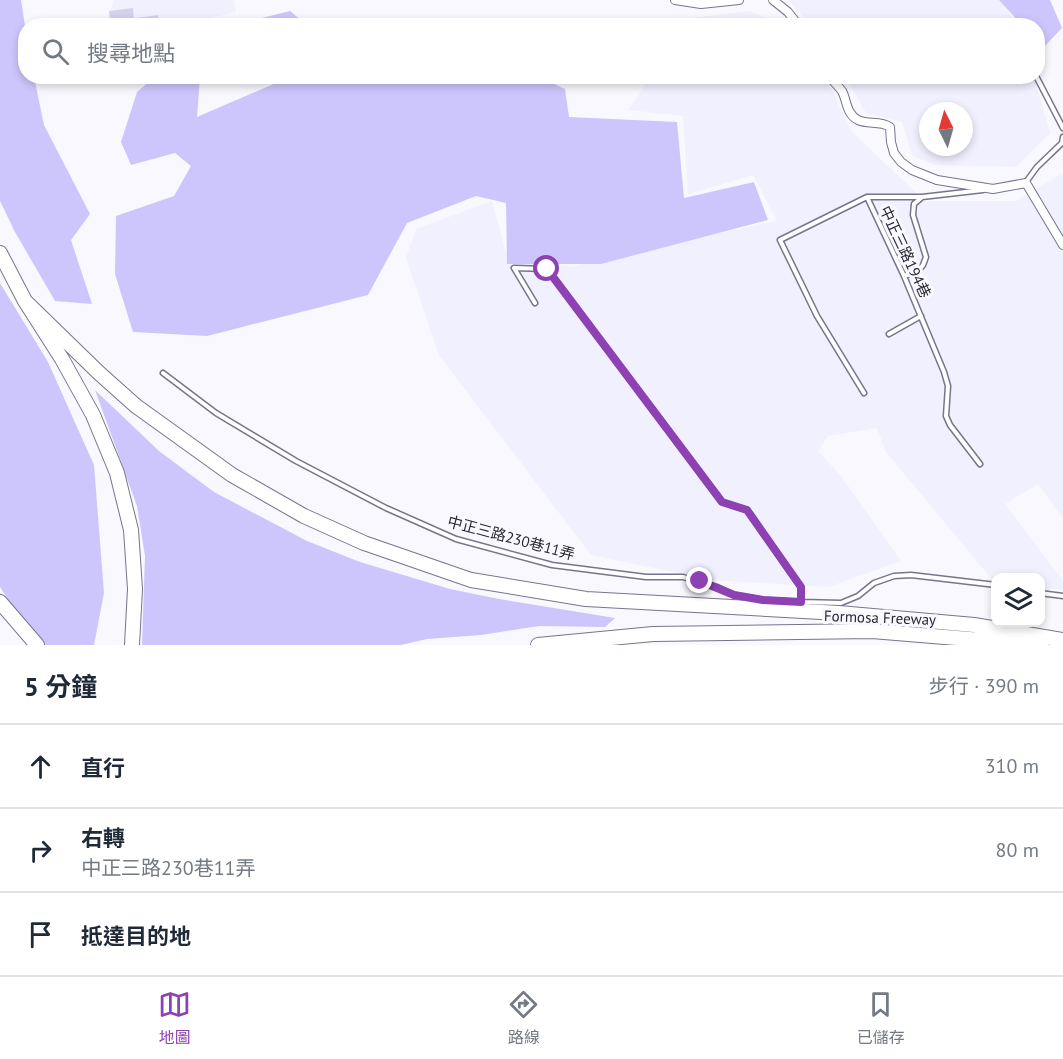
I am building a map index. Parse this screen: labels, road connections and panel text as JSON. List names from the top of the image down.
{
  "streets": {
    "highway": ["Formosa Freeway"],
    "lane": ["中正三路194巷", "中正三路230巷11弄"]
  },
  "north": "top",
  "page": {
    "search": "搜尋地點",
    "heading": ["5 分鐘", "步行 · 390 m"],
    "list": [
      ["直行", "310 m"],
      ["右轉", "中正三路230巷11弄", "80 m"],
      "抵達目的地"
    ],
    "nav": ["地圖", "路線", "已儲存"]
  }
}
